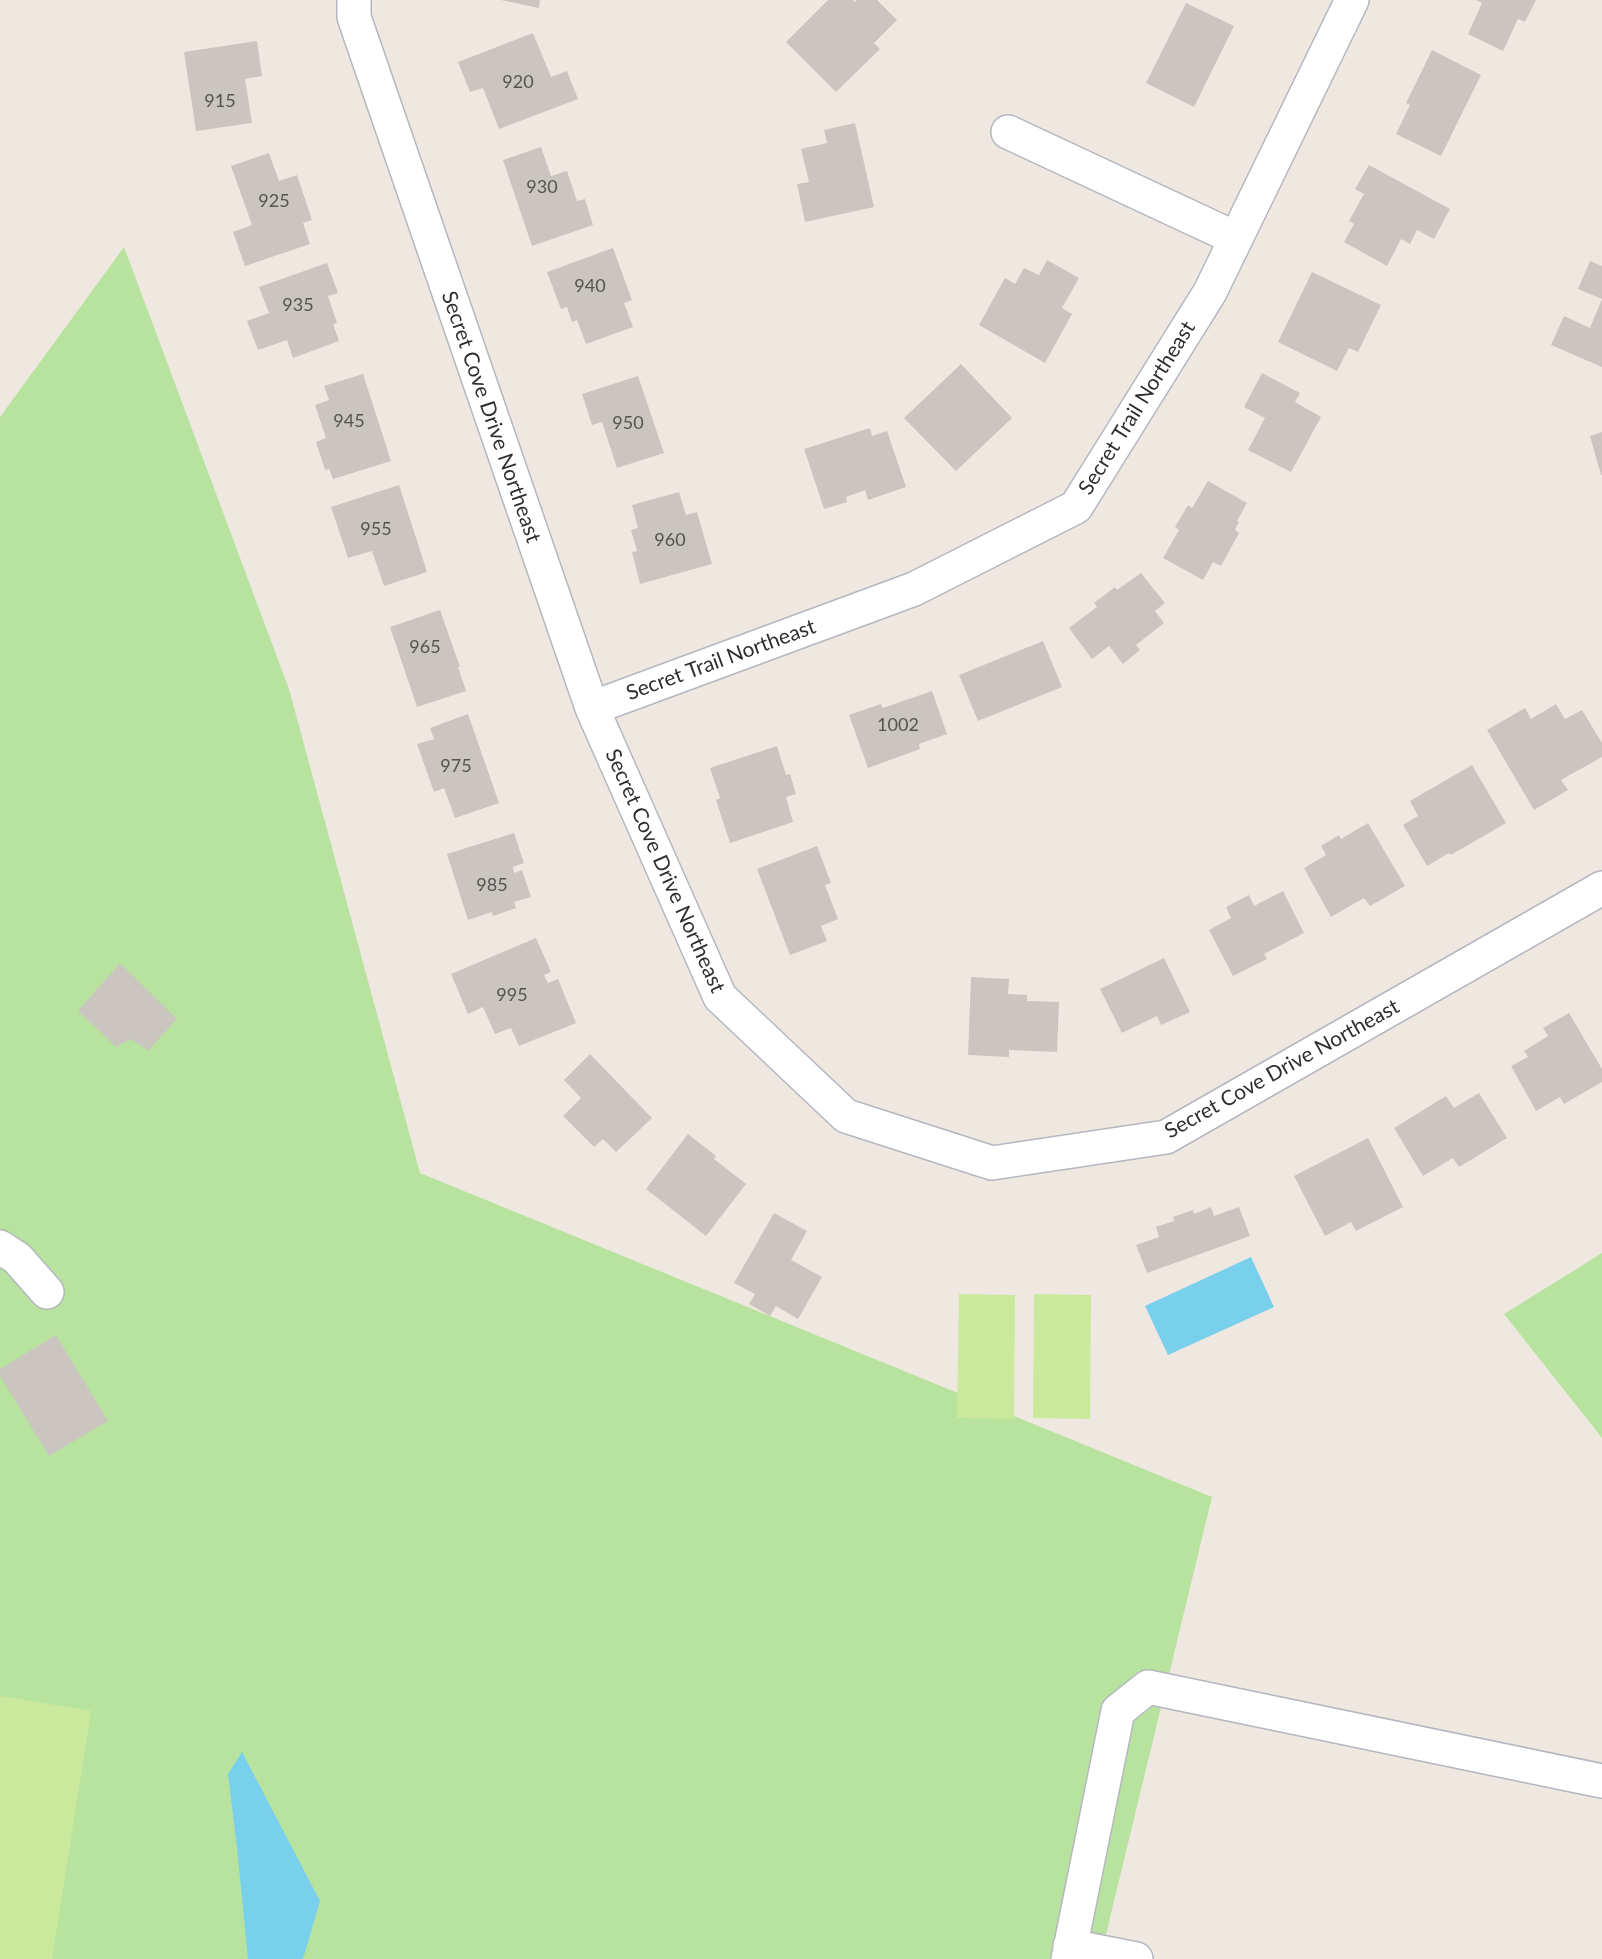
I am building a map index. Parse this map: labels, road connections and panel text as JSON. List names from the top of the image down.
{
  "streets": {
    "street": ["Secret Trail Northeast", "Secret Cove Drive Northeast"]
  },
  "crossings": [
    ["Secret Trail Northeast", "Secret Cove Drive Northeast"]
  ],
  "house_numbers": [
    "920",
    "915",
    "930",
    "925",
    "940",
    "935",
    "945",
    "950",
    "955",
    "960",
    "965",
    "1002",
    "975",
    "985",
    "995"
  ]
}
